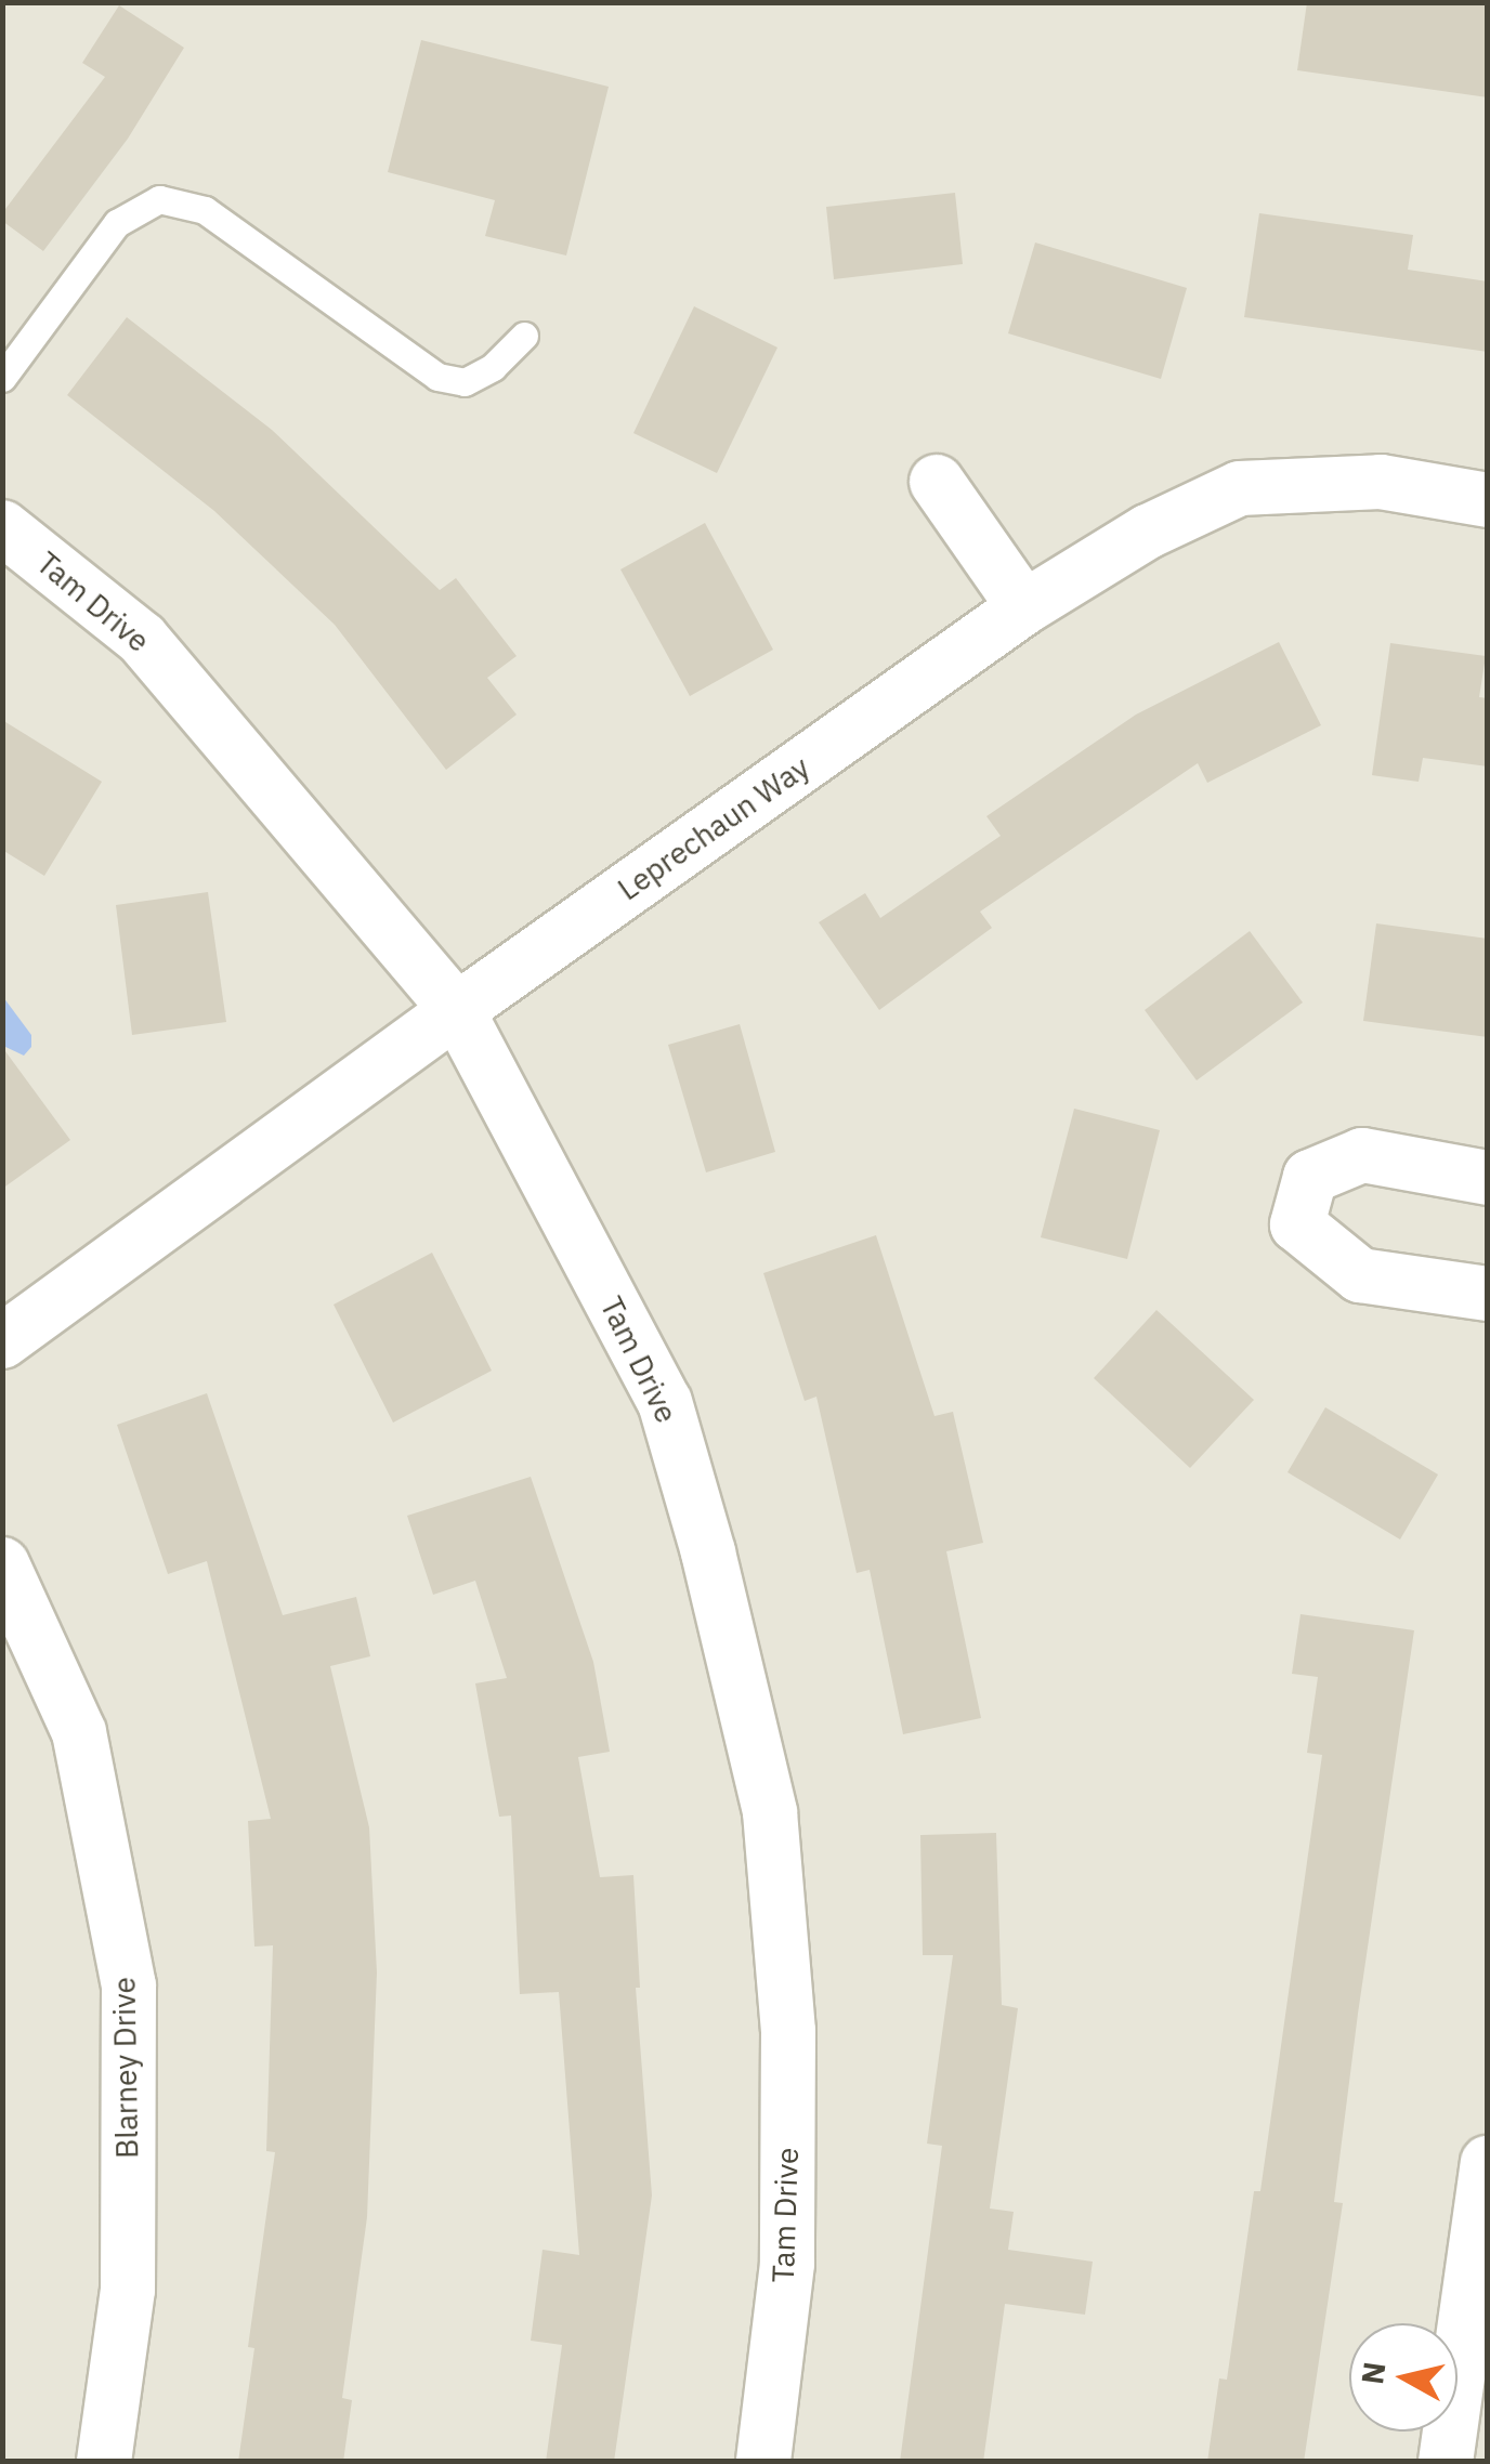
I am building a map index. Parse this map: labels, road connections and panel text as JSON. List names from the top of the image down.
{
  "streets": {
    "street": ["Tam Drive", "Leprechaun Way", "Blarney Drive"]
  },
  "crossings": [
    ["Tam Drive", "Leprechaun Way"]
  ],
  "north": "left"
}
